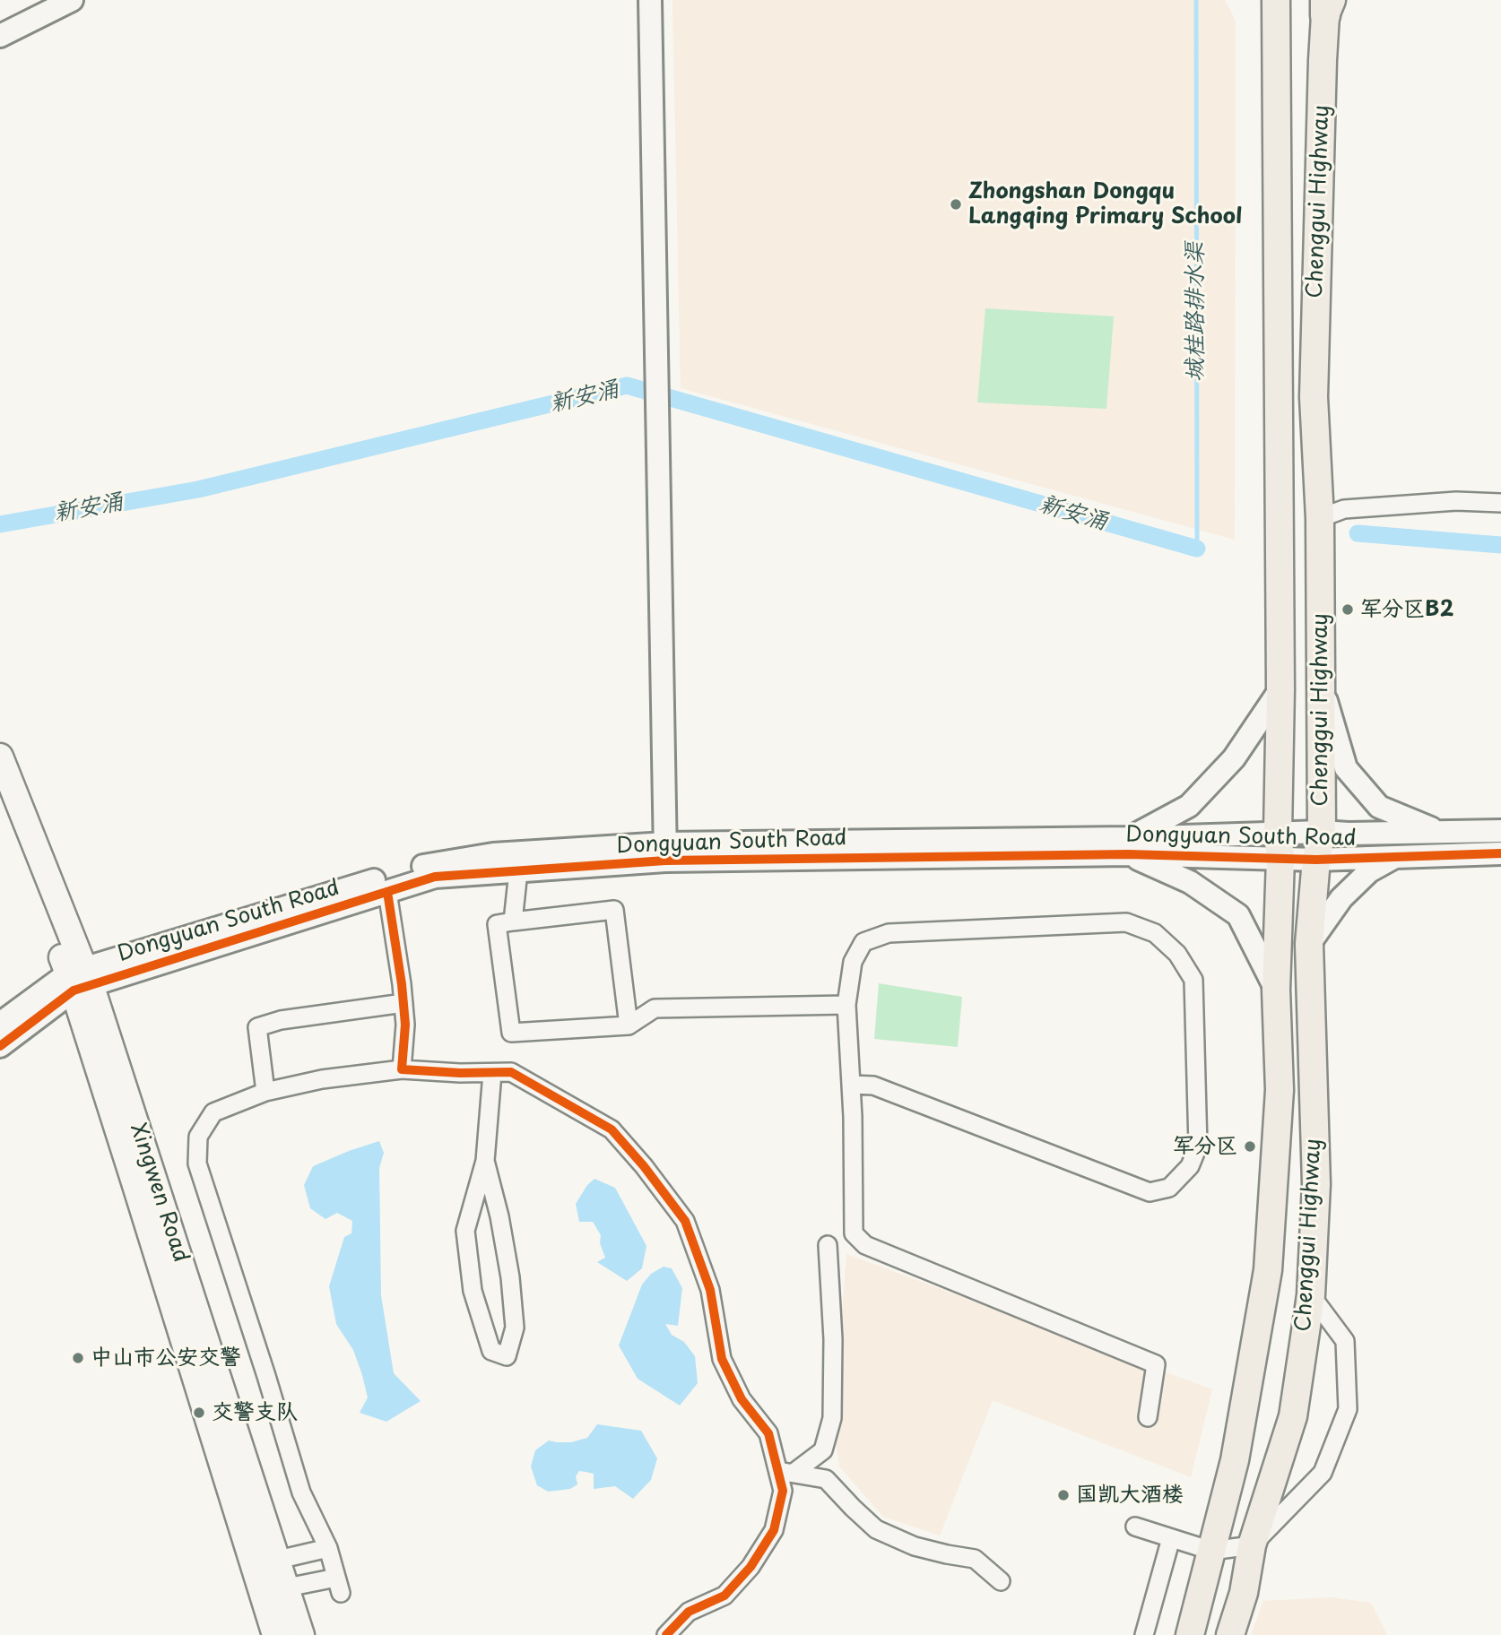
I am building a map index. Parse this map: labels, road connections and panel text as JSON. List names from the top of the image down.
{
  "streets": {
    "main road": ["Chenggui Highway", "Xingwen Road"],
    "street": ["Dongyuan South Road"]
  },
  "crossings": [
    ["Chenggui Highway", "Dongyuan South Road"],
    ["Dongyuan South Road", "Xingwen Road"]
  ],
  "water": ["城桂路排水渠", "新安涌"],
  "places": [
    "Zhongshan Dongqu Langqing Primary School",
    "军分区B2",
    "军分区",
    "中山市公安交警",
    "交警支队",
    "国凯大酒楼"
  ]
}
